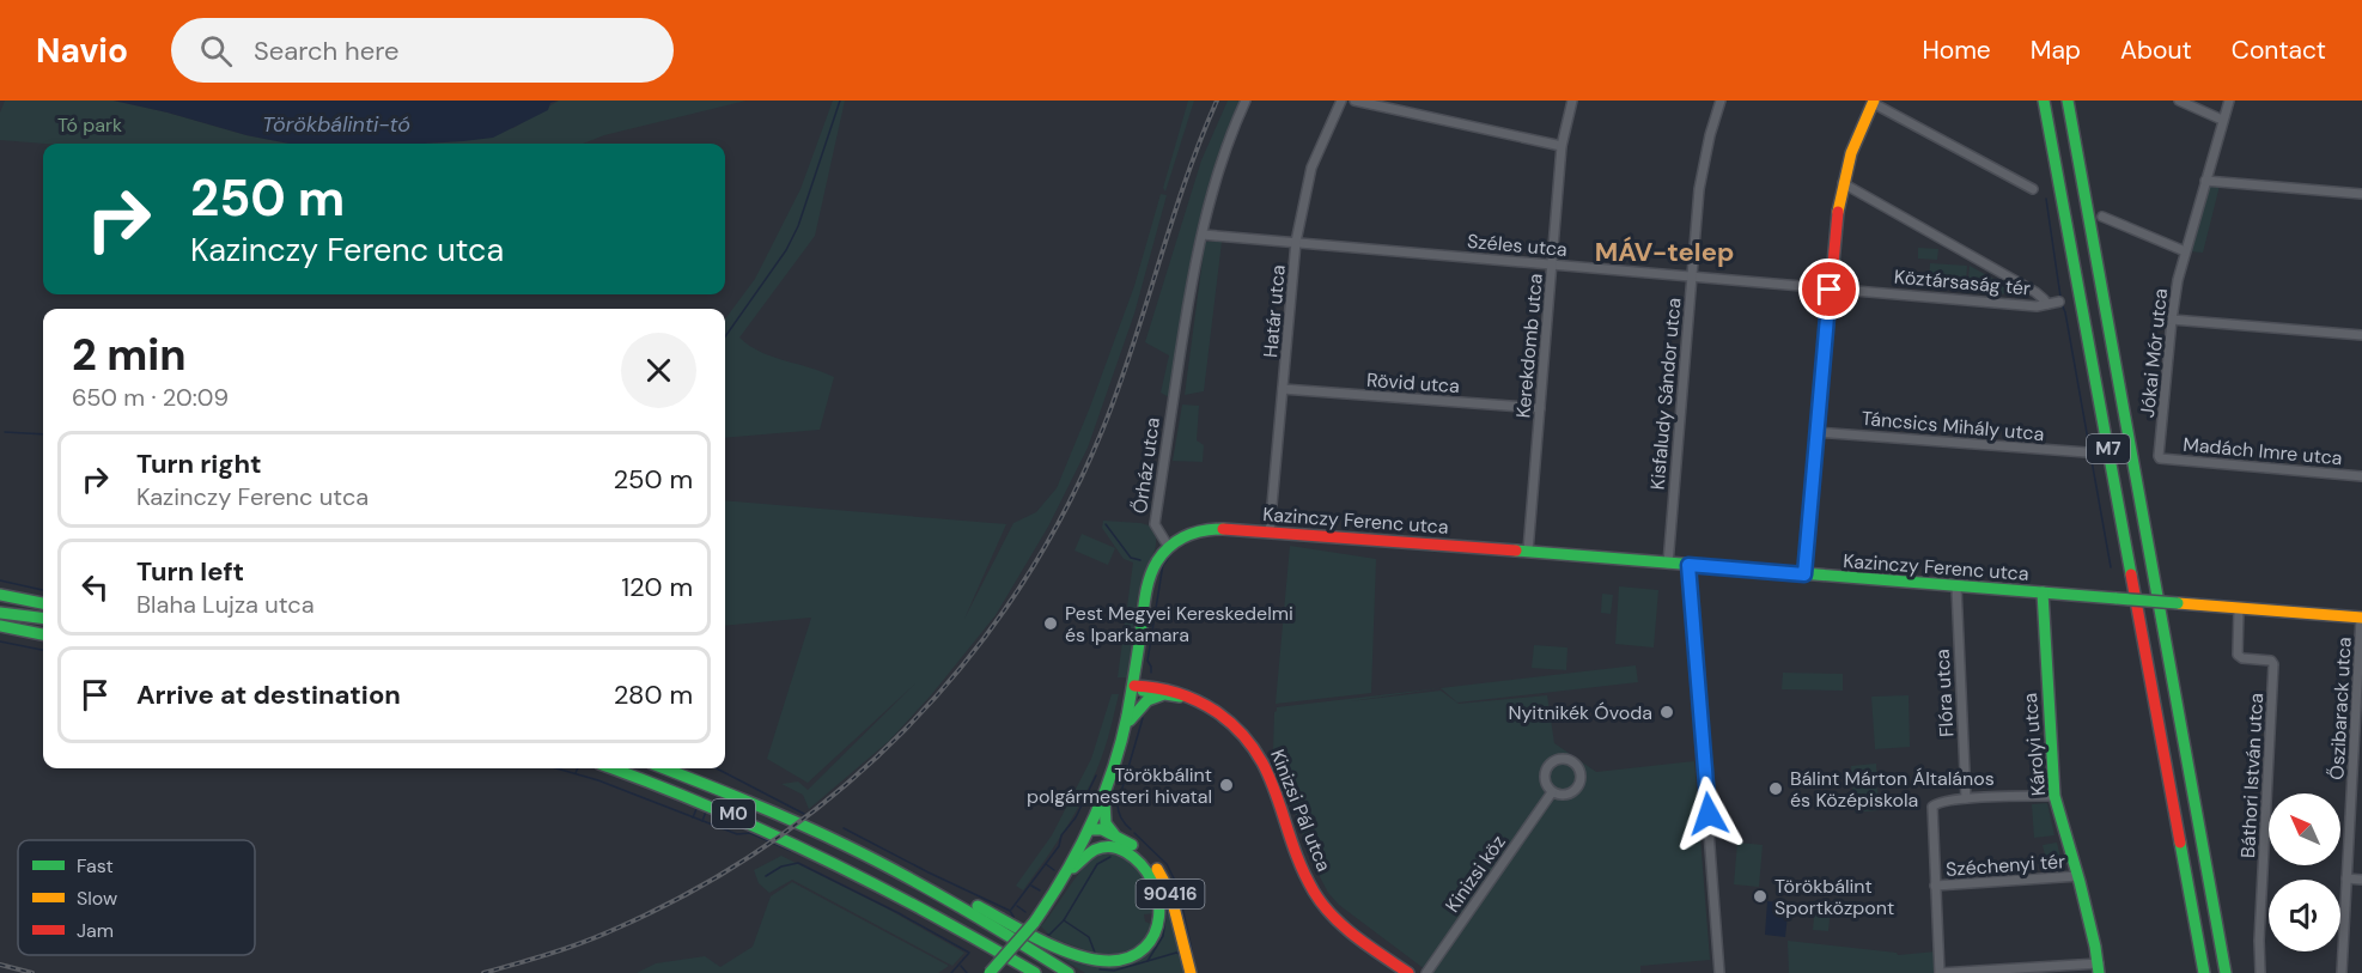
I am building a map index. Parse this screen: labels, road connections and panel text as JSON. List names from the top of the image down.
{
  "streets": {
    "main road": [
      "M7",
      "Kazinczy Ferenc utca",
      "Károlyi utca",
      "Kinizsi Pál utca",
      "M0",
      "90416"
    ],
    "street": [
      "Széles utca",
      "Köztársaság tér",
      "Határ utca",
      "Kerekdomb utca",
      "Jókai Mór utca",
      "Rövid utca",
      "Kisfaludy Sándor utca",
      "Táncsics Mihály utca",
      "Madách Imre utca",
      "Őrház utca",
      "Flóra utca",
      "Őszibarack utca",
      "Báthori István utca",
      "Széchenyi tér",
      "Kinizsi köz"
    ]
  },
  "crossings": [
    ["Széles utca", "Köztársaság tér"],
    ["Széles utca", "Határ utca"],
    ["Széles utca", "Kerekdomb utca"],
    ["Széles utca", "Kisfaludy Sándor utca"],
    ["Széles utca", "Őrház utca"],
    ["Határ utca", "Rövid utca"],
    ["Határ utca", "Kazinczy Ferenc utca"],
    ["Kerekdomb utca", "Rövid utca"],
    ["Kerekdomb utca", "Kazinczy Ferenc utca"],
    ["Jókai Mór utca", "Madách Imre utca"],
    ["Kisfaludy Sándor utca", "Kazinczy Ferenc utca"],
    ["Őrház utca", "Kazinczy Ferenc utca"],
    ["Kazinczy Ferenc utca", "Flóra utca"],
    ["Kazinczy Ferenc utca", "Őszibarack utca"],
    ["Kazinczy Ferenc utca", "Károlyi utca"],
    ["Kazinczy Ferenc utca", "Báthori István utca"],
    ["Károlyi utca", "Széchenyi tér"]
  ],
  "districts": ["MÁV-telep"],
  "water": ["Törökbálinti-tó"],
  "parks": ["Tó park"],
  "places": [
    "Pest Megyei Kereskedelmi és Iparkamara",
    "Nyitnikék Óvoda",
    "Törökbálint polgármesteri hivatal",
    "Bálint Márton Általános és Középiskola",
    "Törökbálint Sportközpont"
  ],
  "legend": ["Fast", "Slow", "Jam"],
  "north": "top left",
  "page": {
    "header": "Navio",
    "search": "Search here",
    "nav": [
      "Home",
      "Map",
      "About",
      "Contact"
    ],
    "turn": ["250 m", "Kazinczy Ferenc utca"],
    "heading": ["2 min", "650 m · 20:09"],
    "list": [
      {
        "name": "Turn right",
        "note": "Kazinczy Ferenc utca",
        "value": "250 m"
      },
      {
        "name": "Turn left",
        "note": "Blaha Lujza utca",
        "value": "120 m"
      },
      {
        "name": "Arrive at destination",
        "value": "280 m"
      }
    ]
  }
}
